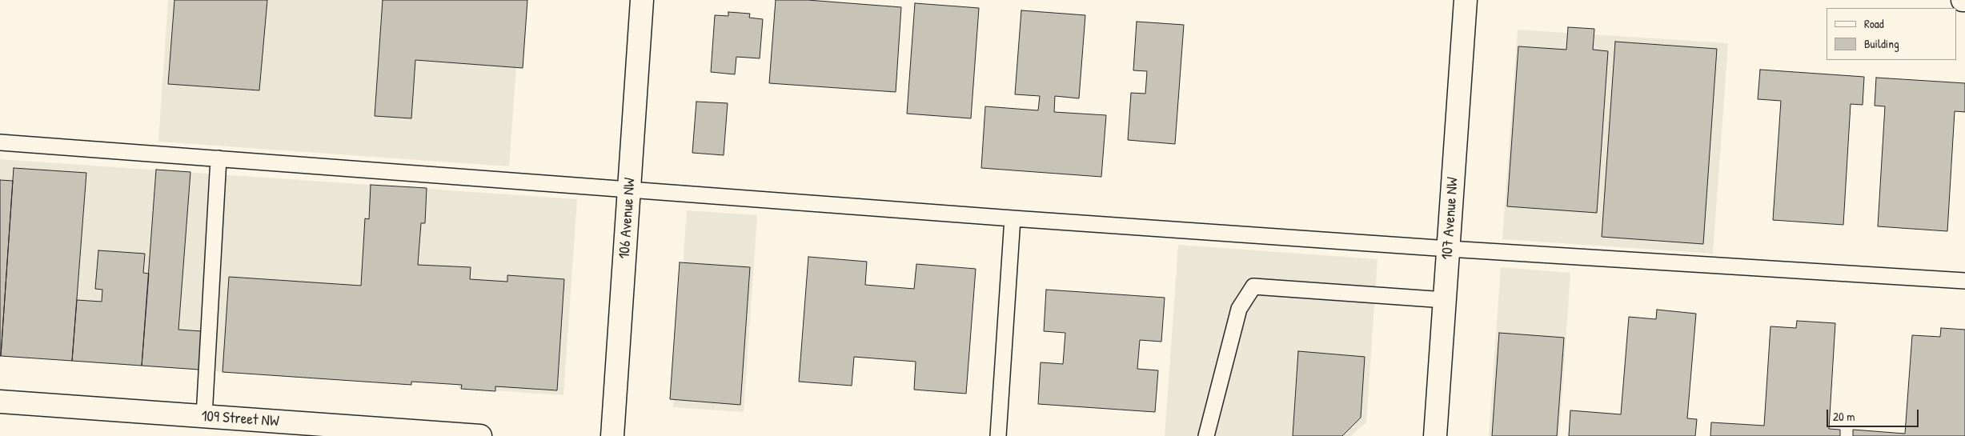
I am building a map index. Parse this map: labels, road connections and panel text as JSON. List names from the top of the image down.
{
  "streets": {
    "main road": ["106 Avenue NW", "107 Avenue NW", "109 Street NW"]
  },
  "legend": ["Road", "Building"],
  "scale_bar": "20 m"
}
